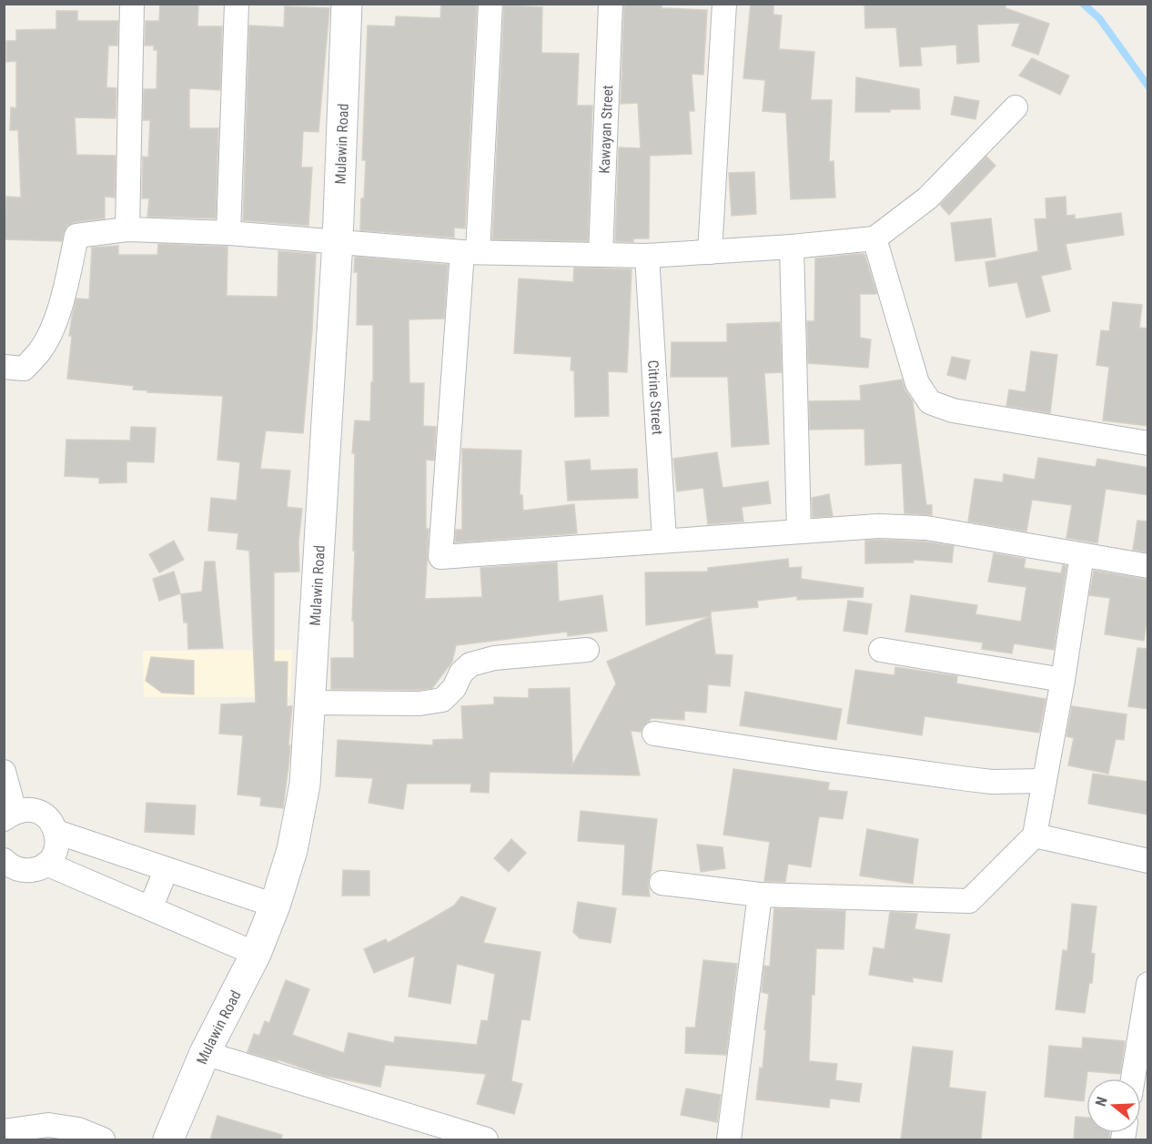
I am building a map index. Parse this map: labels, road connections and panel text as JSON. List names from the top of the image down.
{
  "streets": {
    "main road": ["Mulawin Road"],
    "street": ["Kawayan Street", "Citrine Street"]
  },
  "north": "left"
}
